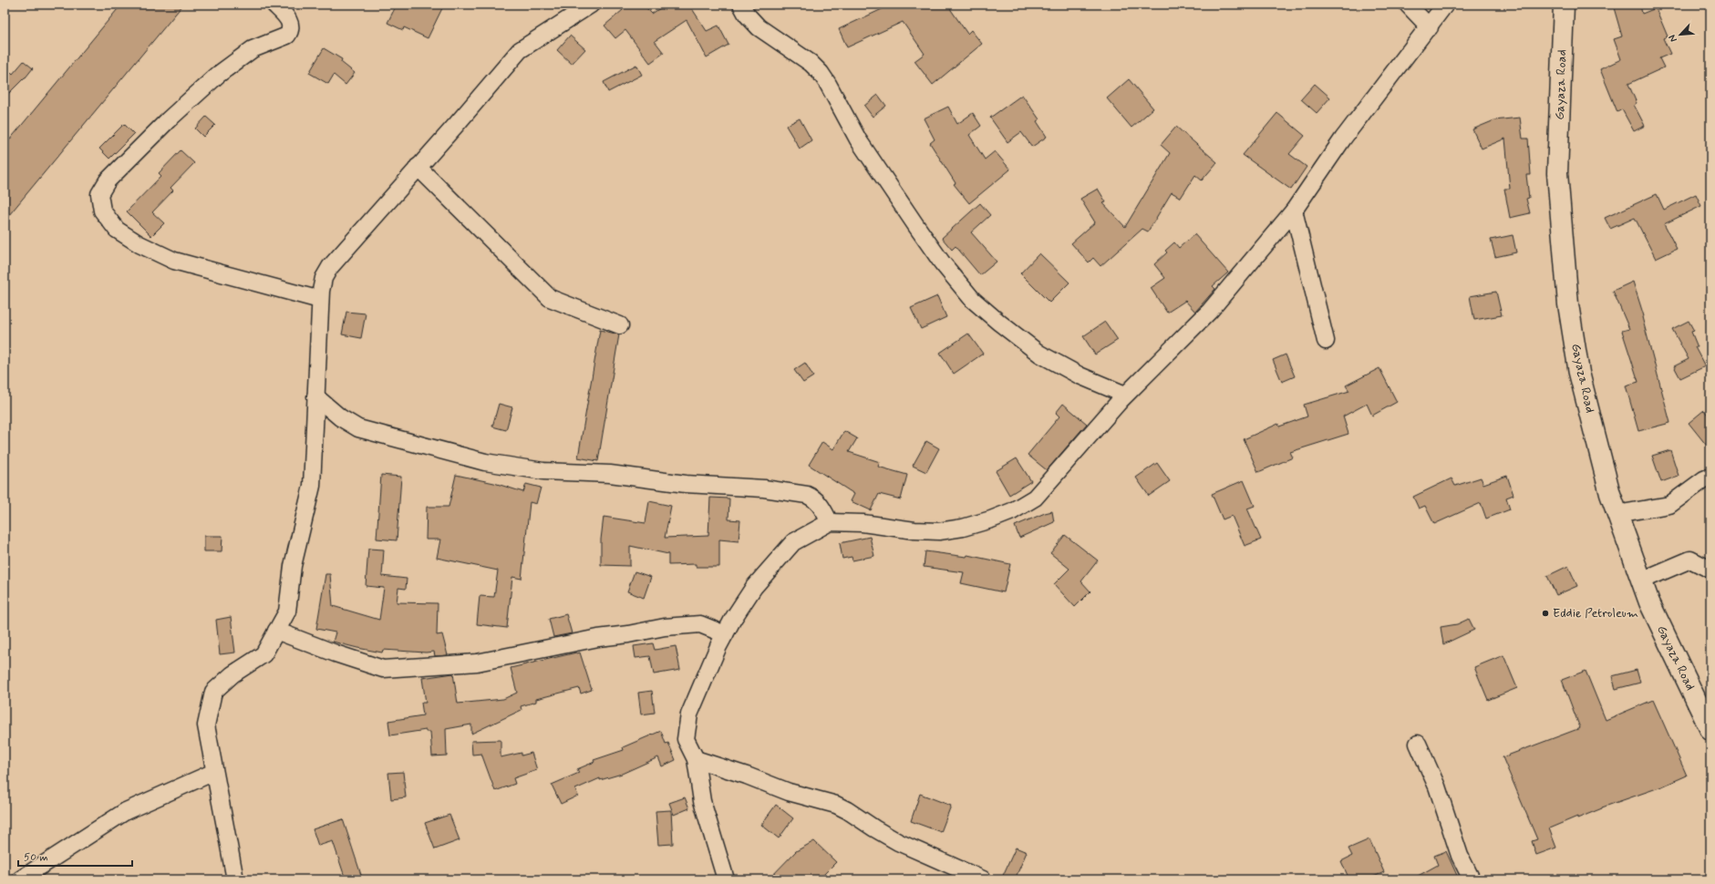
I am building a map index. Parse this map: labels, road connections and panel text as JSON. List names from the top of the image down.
{
  "streets": {
    "main road": ["Gayaza Road"]
  },
  "places": ["Eddie Petroleum"],
  "scale_bar": "50 m",
  "north": "bottom left"
}
